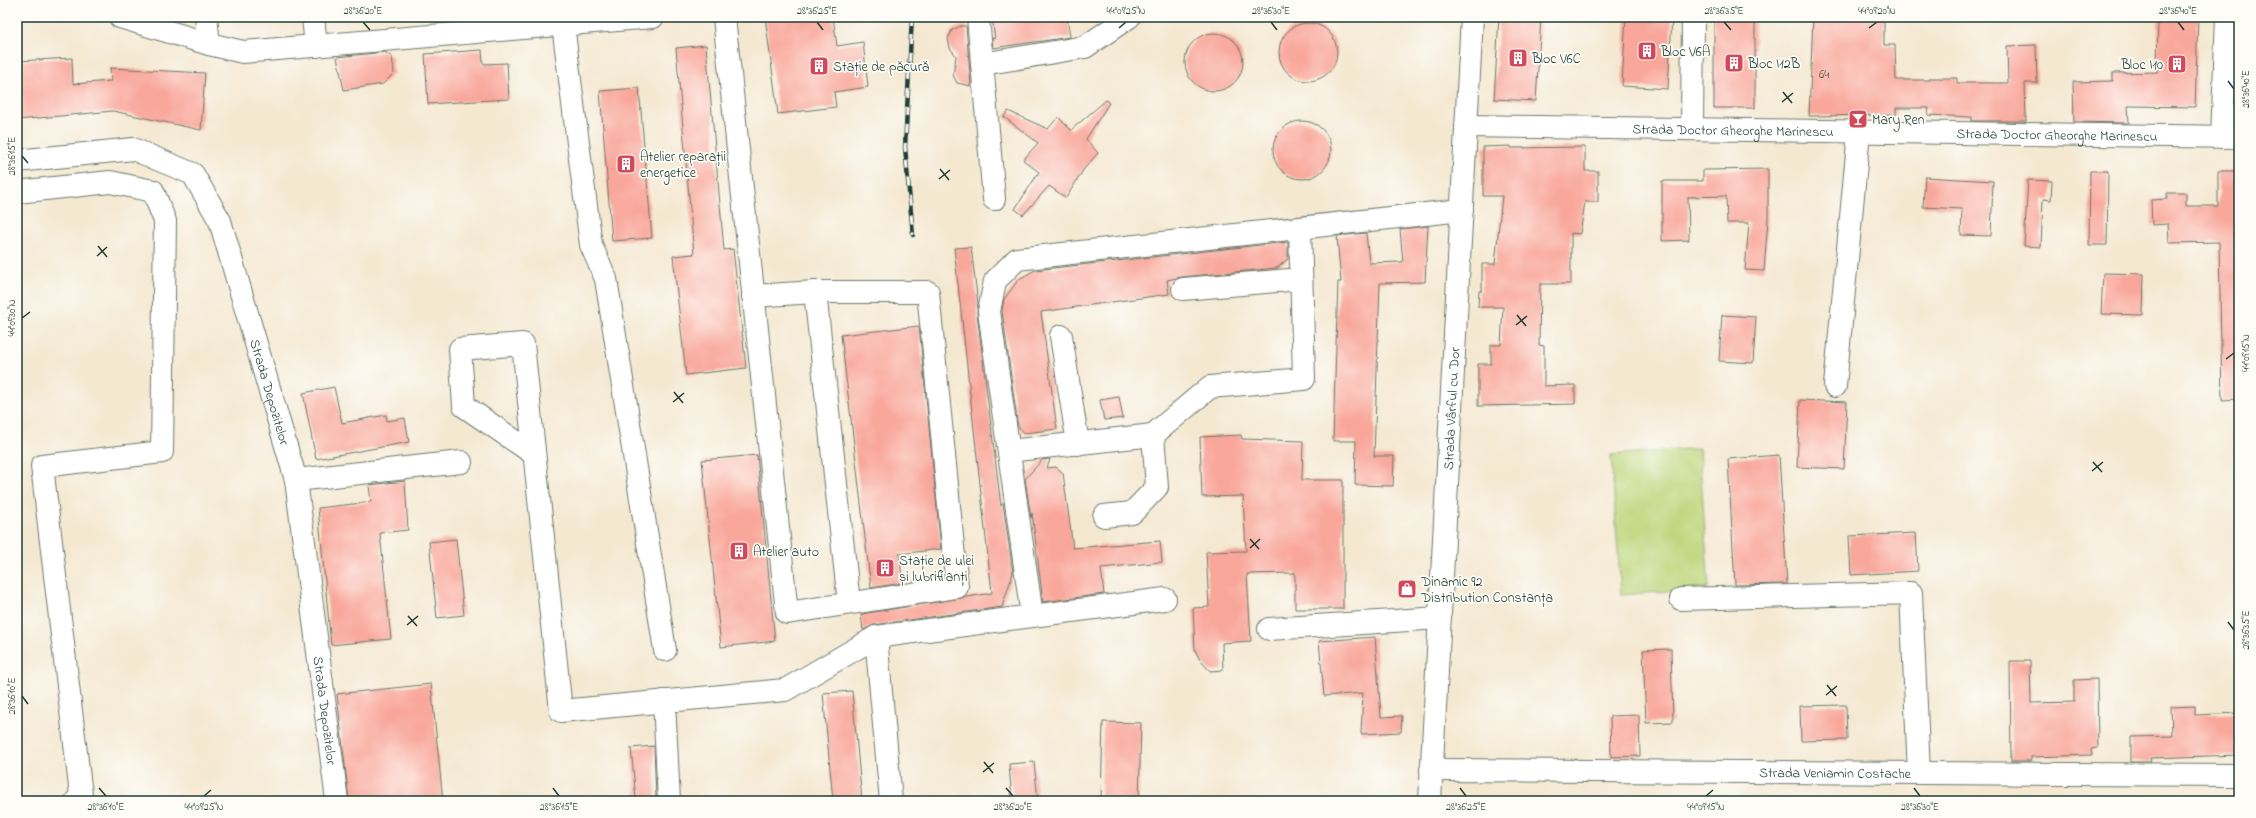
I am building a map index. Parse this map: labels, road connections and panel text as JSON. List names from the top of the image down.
{
  "streets": {
    "street": [
      "Strada Doctor Gheorghe Marinescu",
      "Strada Depozitelor",
      "Strada Vârful cu Dor",
      "Strada Veniamin Costache"
    ]
  },
  "crossings": [
    ["Strada Doctor Gheorghe Marinescu", "Strada Vârful cu Dor"],
    ["Strada Vârful cu Dor", "Strada Veniamin Costache"]
  ],
  "places": {
    "building": [
      "Bloc V6A",
      "Bloc V6C",
      "Bloc I12B",
      "Bloc I10",
      "Stație de păcură",
      "Atelier reparații energetice",
      "Atelier auto",
      "Stație de ulei și lubrifianți"
    ],
    "bar": ["Mary Ren"],
    "shop": ["Dinamic 92 Distribution Constanța"]
  },
  "house_numbers": ["64"],
  "coordinates": [
    "28°36'20\"E",
    "28°36'25\"E",
    "44°09'25\"N",
    "28°36'30\"E",
    "28°36'35\"E",
    "44°09'20\"N",
    "28°36'40\"E",
    "28°36'15\"E",
    "44°09'30\"N",
    "44°09'15\"N",
    "28°36'10\"E"
  ]
}
